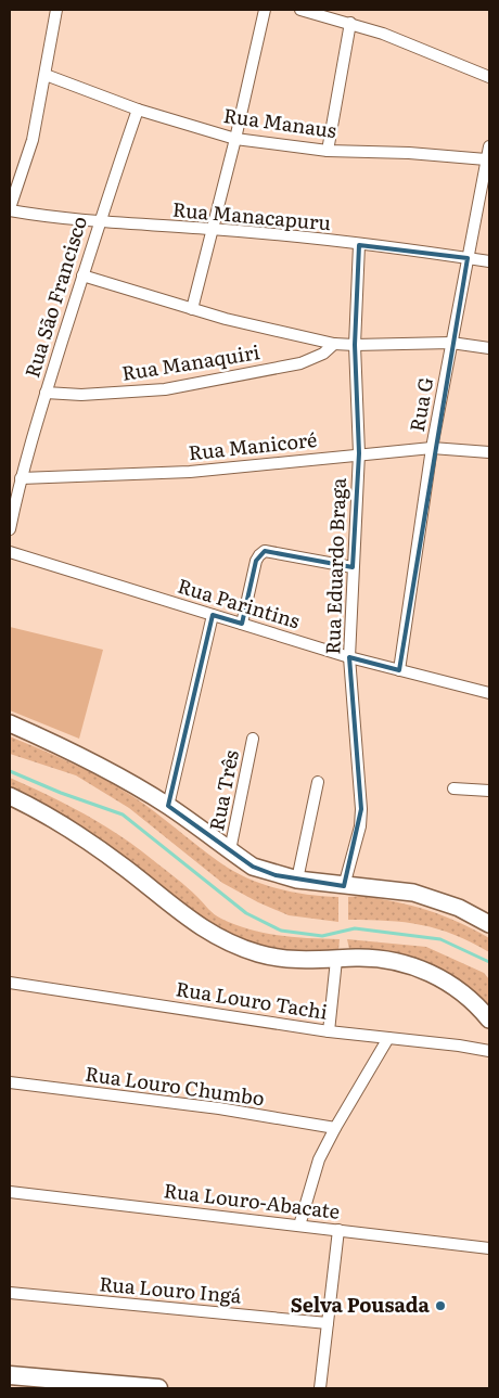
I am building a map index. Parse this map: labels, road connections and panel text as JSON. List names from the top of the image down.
{
  "streets": {
    "street": [
      "Rua Manaus",
      "Rua Manacapuru",
      "Rua São Francisco",
      "Rua Manaquiri",
      "Rua G",
      "Rua Manicoré",
      "Rua Eduardo Braga",
      "Rua Parintins",
      "Rua Três",
      "Rua Louro Tachi",
      "Rua Louro Chumbo",
      "Rua Louro-Abacate",
      "Rua Louro Ingá"
    ]
  },
  "crossings": [
    ["Rua Manaus", "Rua São Francisco"],
    ["Rua Manaus", "Rua G"],
    ["Rua Manacapuru", "Rua São Francisco"],
    ["Rua Manacapuru", "Rua G"],
    ["Rua Manacapuru", "Rua Eduardo Braga"],
    ["Rua São Francisco", "Rua Manaquiri"],
    ["Rua São Francisco", "Rua Manicoré"],
    ["Rua Manaquiri", "Rua G"],
    ["Rua Manaquiri", "Rua Eduardo Braga"],
    ["Rua G", "Rua Manicoré"],
    ["Rua G", "Rua Parintins"],
    ["Rua Manicoré", "Rua Eduardo Braga"],
    ["Rua Eduardo Braga", "Rua Parintins"]
  ],
  "places": ["Selva Pousada"]
}
